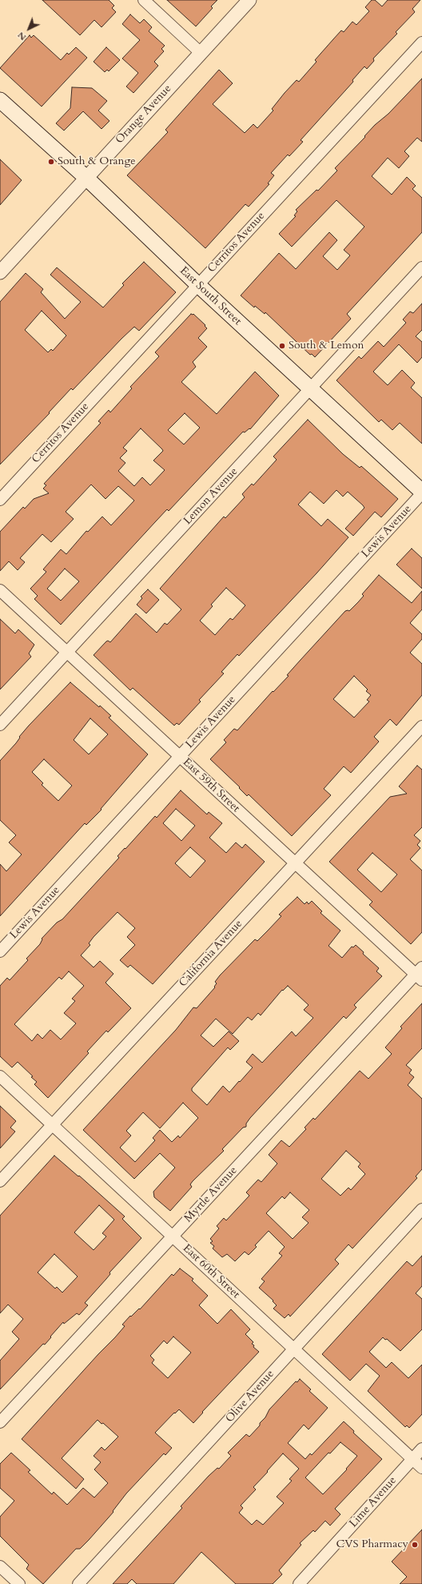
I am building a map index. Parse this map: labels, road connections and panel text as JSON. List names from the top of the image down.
{
  "streets": {
    "main road": ["East South Street"],
    "street": [
      "Orange Avenue",
      "Cerritos Avenue",
      "Lemon Avenue",
      "Lewis Avenue",
      "East 59th Street",
      "California Avenue",
      "Myrtle Avenue",
      "East 60th Street",
      "Olive Avenue",
      "Lime Avenue"
    ]
  },
  "crossings": [
    ["Orange Avenue", "East South Street"],
    ["Cerritos Avenue", "East South Street"],
    ["East South Street", "Lemon Avenue"],
    ["East South Street", "Lewis Avenue"],
    ["Lemon Avenue", "East 59th Street"],
    ["Lewis Avenue", "East 59th Street"],
    ["East 59th Street", "California Avenue"],
    ["East 59th Street", "Myrtle Avenue"],
    ["California Avenue", "East 60th Street"],
    ["Myrtle Avenue", "East 60th Street"],
    ["East 60th Street", "Olive Avenue"],
    ["East 60th Street", "Lime Avenue"]
  ],
  "places": ["South & Orange", "South & Lemon", "CVS Pharmacy"],
  "north": "bottom left"
}
